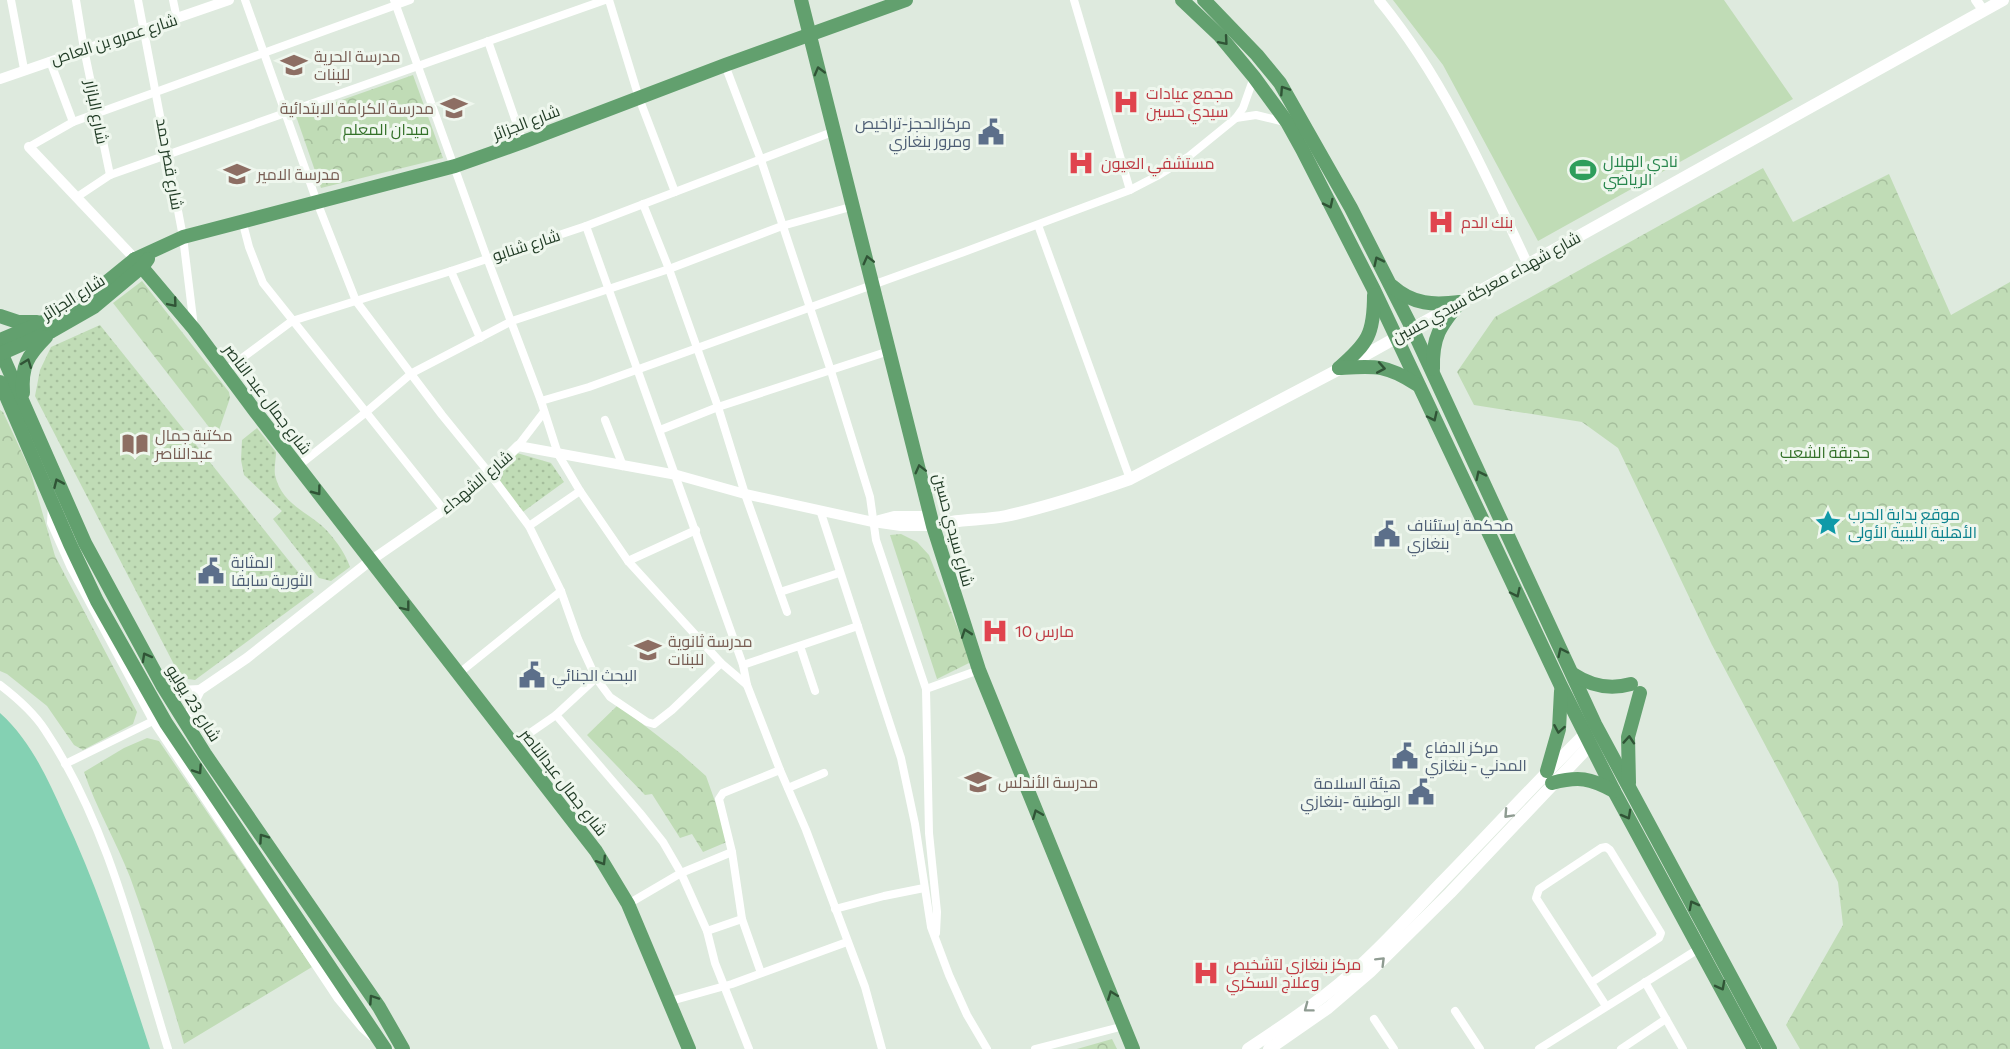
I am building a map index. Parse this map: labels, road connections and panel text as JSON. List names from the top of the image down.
{
  "streets": {
    "main road": [
      "شارع الجزائر",
      "شارع شهداء معركة سيدي حسين",
      "شارع جمال عبد الناصر",
      "شارع سيدي حسين",
      "شارع 23 يوليو",
      "شارع جمال عبدالناصر"
    ],
    "street": [
      "شارع عمرو بن العاص",
      "شارع البازار",
      "شارع قصر حمد",
      "شارع شنابو",
      "شارع الشهداء"
    ]
  },
  "crossings": [
    ["شارع عمرو بن العاص", "شارع البازار"],
    ["شارع عمرو بن العاص", "شارع قصر حمد"],
    ["شارع الجزائر", "شارع قصر حمد"],
    ["شارع الجزائر", "شارع جمال عبد الناصر"],
    ["شارع الجزائر", "شارع سيدي حسين"],
    ["شارع الجزائر", "شارع 23 يوليو"],
    ["شارع قصر حمد", "شارع جمال عبد الناصر"],
    ["شارع شنابو", "شارع جمال عبد الناصر"],
    ["شارع شنابو", "شارع سيدي حسين"],
    ["شارع شهداء معركة سيدي حسين", "شارع الشهداء"],
    ["شارع شهداء معركة سيدي حسين", "شارع سيدي حسين"],
    ["شارع جمال عبد الناصر", "شارع الشهداء"],
    ["شارع جمال عبد الناصر", "شارع جمال عبدالناصر"],
    ["شارع الشهداء", "شارع سيدي حسين"],
    ["شارع الشهداء", "شارع جمال عبدالناصر"]
  ],
  "one_way": ["شارع جمال عبد الناصر", "شارع سيدي حسين", "شارع جمال عبدالناصر"],
  "parks": ["ميدان المعلم", "حديقة الشعب"],
  "places": {
    "school or university": [
      "مدرسة الحرية للبنات",
      "مدرسة الكرامة الابتدائية",
      "مدرسة الامير",
      "مدرسة ثانوية للبنات",
      "مدرسة الأندلس"
    ],
    "hospital": [
      "مجمع عيادات سيدي حسين",
      "مستشفي العيون",
      "بنك الدم",
      "10 مارس",
      "مركز بنغازي لتشخيص وعلاج السكري"
    ],
    "public building": [
      "مركزالحجز-تراخيص ومرور بنغازي",
      "محكمة إستئناف بنغازي",
      "المثابة الثورية سابقا",
      "البحث الجنائي",
      "مركز الدفاع المدني - بنغازي",
      "هيئة السلامة الوطنية -بنغازي"
    ],
    "sports": ["نادي الهلال الرياضي"],
    "library": ["مكتبة جمال عبدالناصر"],
    "place": ["موقع بداية الحرب الأهلية الليبية الأولى"]
  }
}
